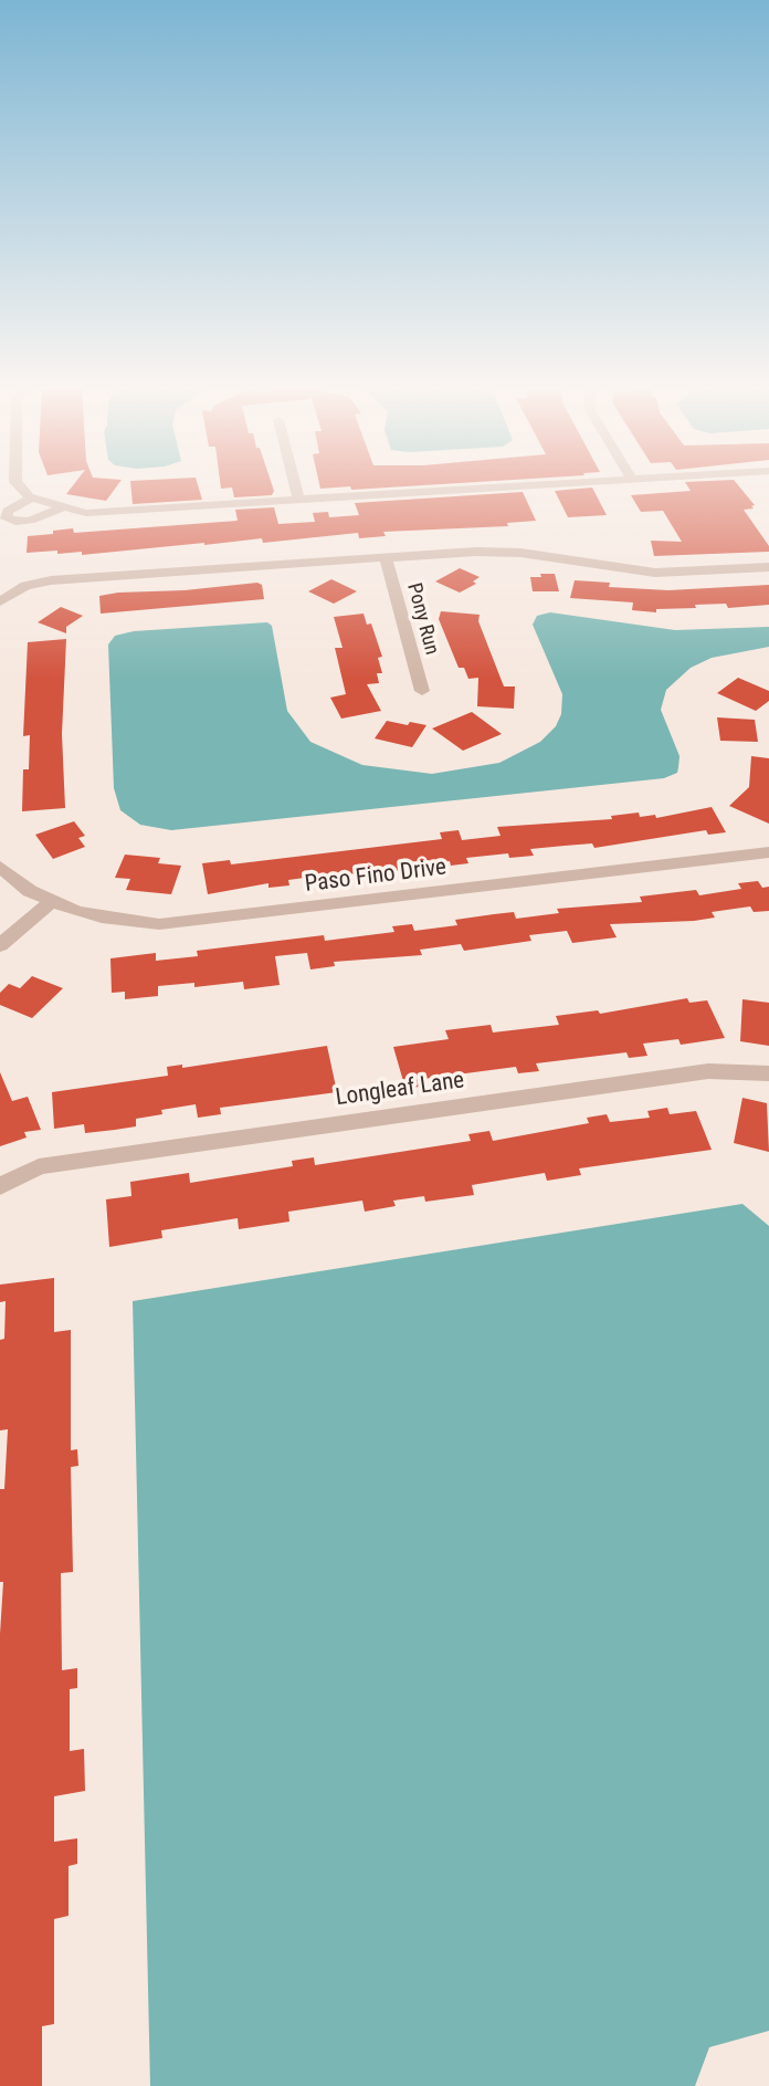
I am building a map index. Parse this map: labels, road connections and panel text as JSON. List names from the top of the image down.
{
  "streets": {
    "street": ["Pony Run", "Paso Fino Drive", "Longleaf Lane"]
  }
}
